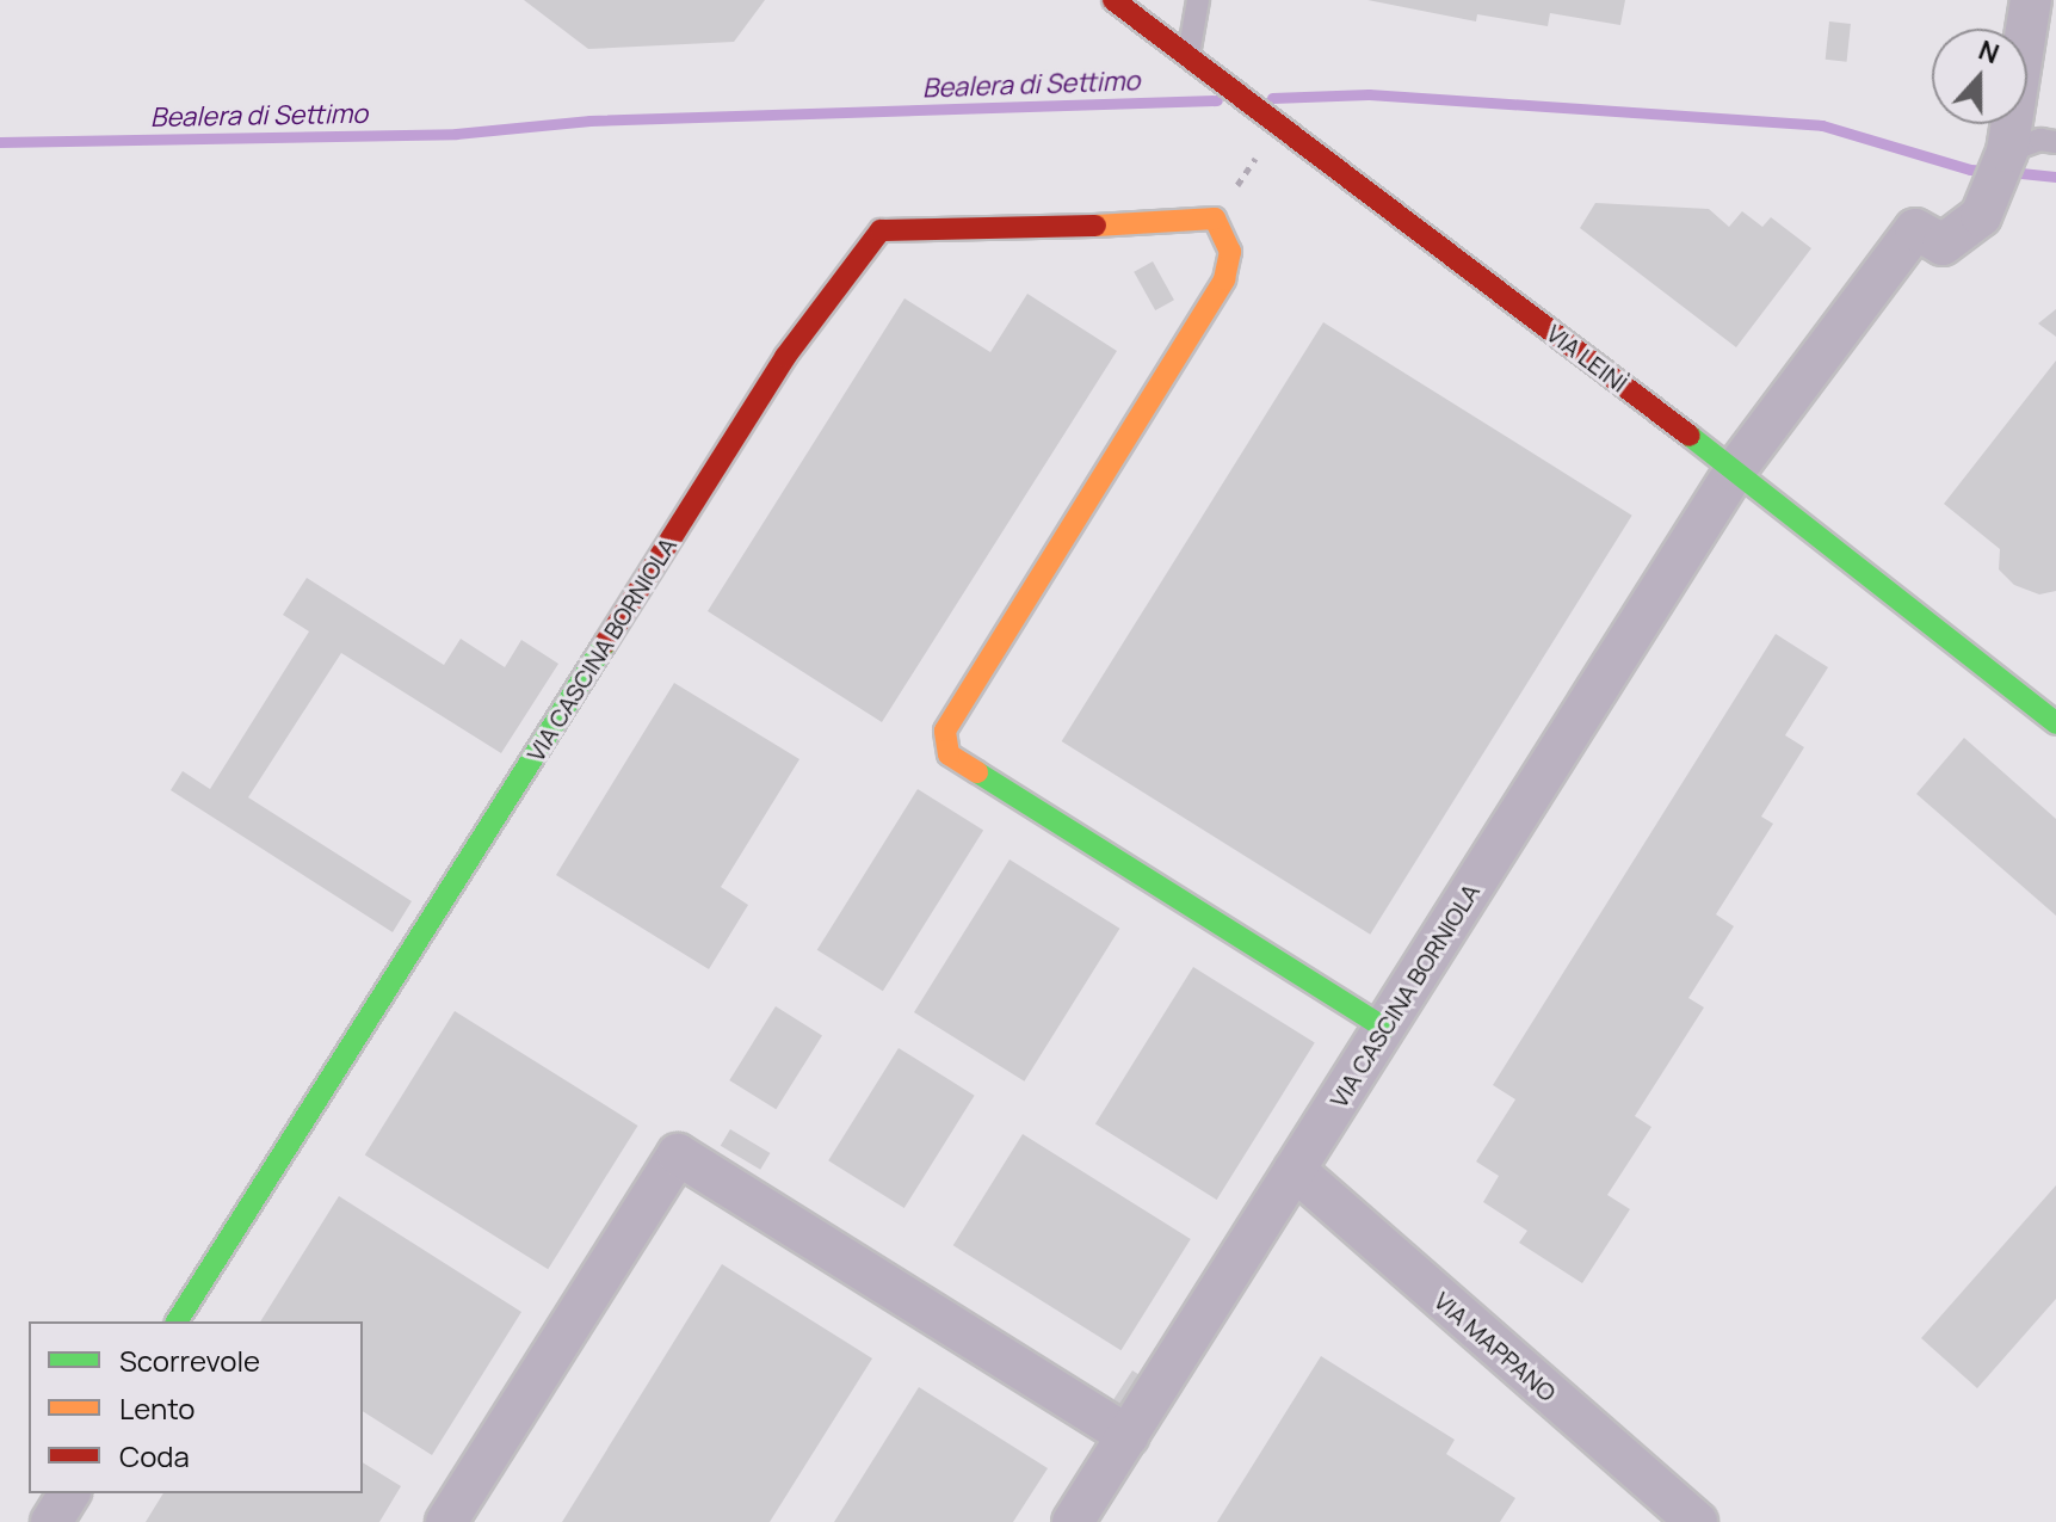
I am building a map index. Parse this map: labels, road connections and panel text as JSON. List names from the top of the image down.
{
  "streets": {
    "street": ["VIA LEINÌ", "VIA CASCINA BORNIOLA", "VIA MAPPANO"]
  },
  "crossings": [
    ["VIA LEINÌ", "VIA CASCINA BORNIOLA"],
    ["VIA CASCINA BORNIOLA", "VIA MAPPANO"]
  ],
  "water": ["Bealera di Settimo"],
  "legend": ["Scorrevole", "Lento", "Coda"],
  "north": "top"
}
